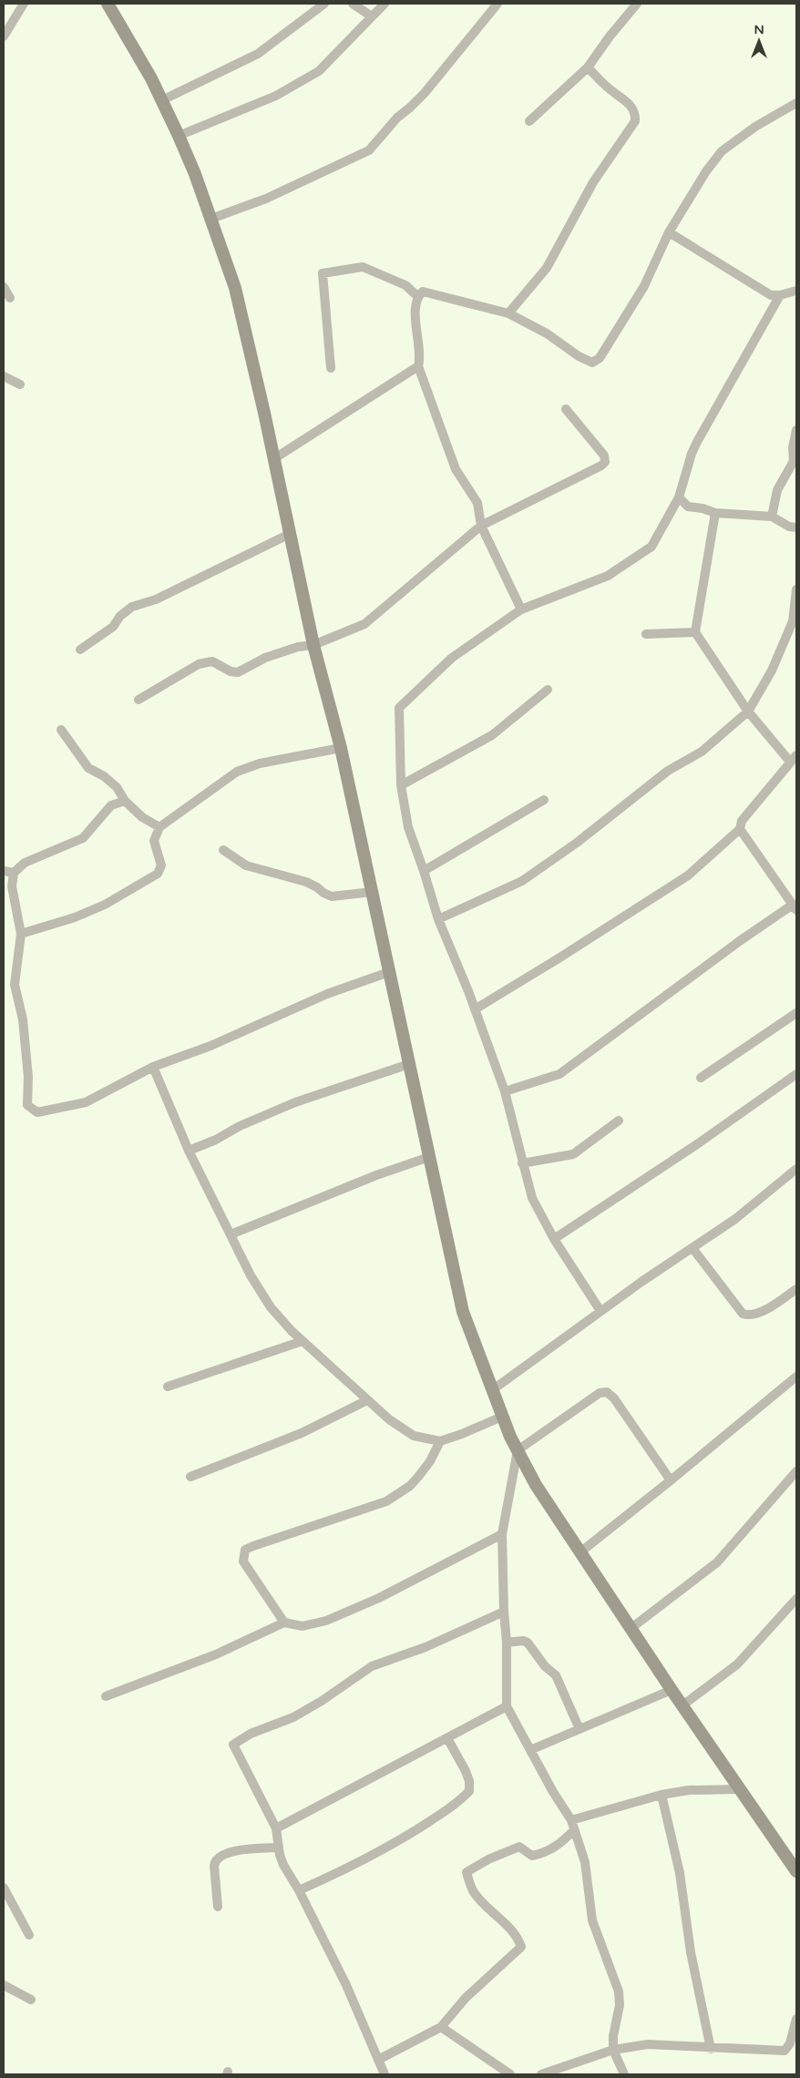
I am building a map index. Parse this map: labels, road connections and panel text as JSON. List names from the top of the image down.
{
  "north": "top"
}
